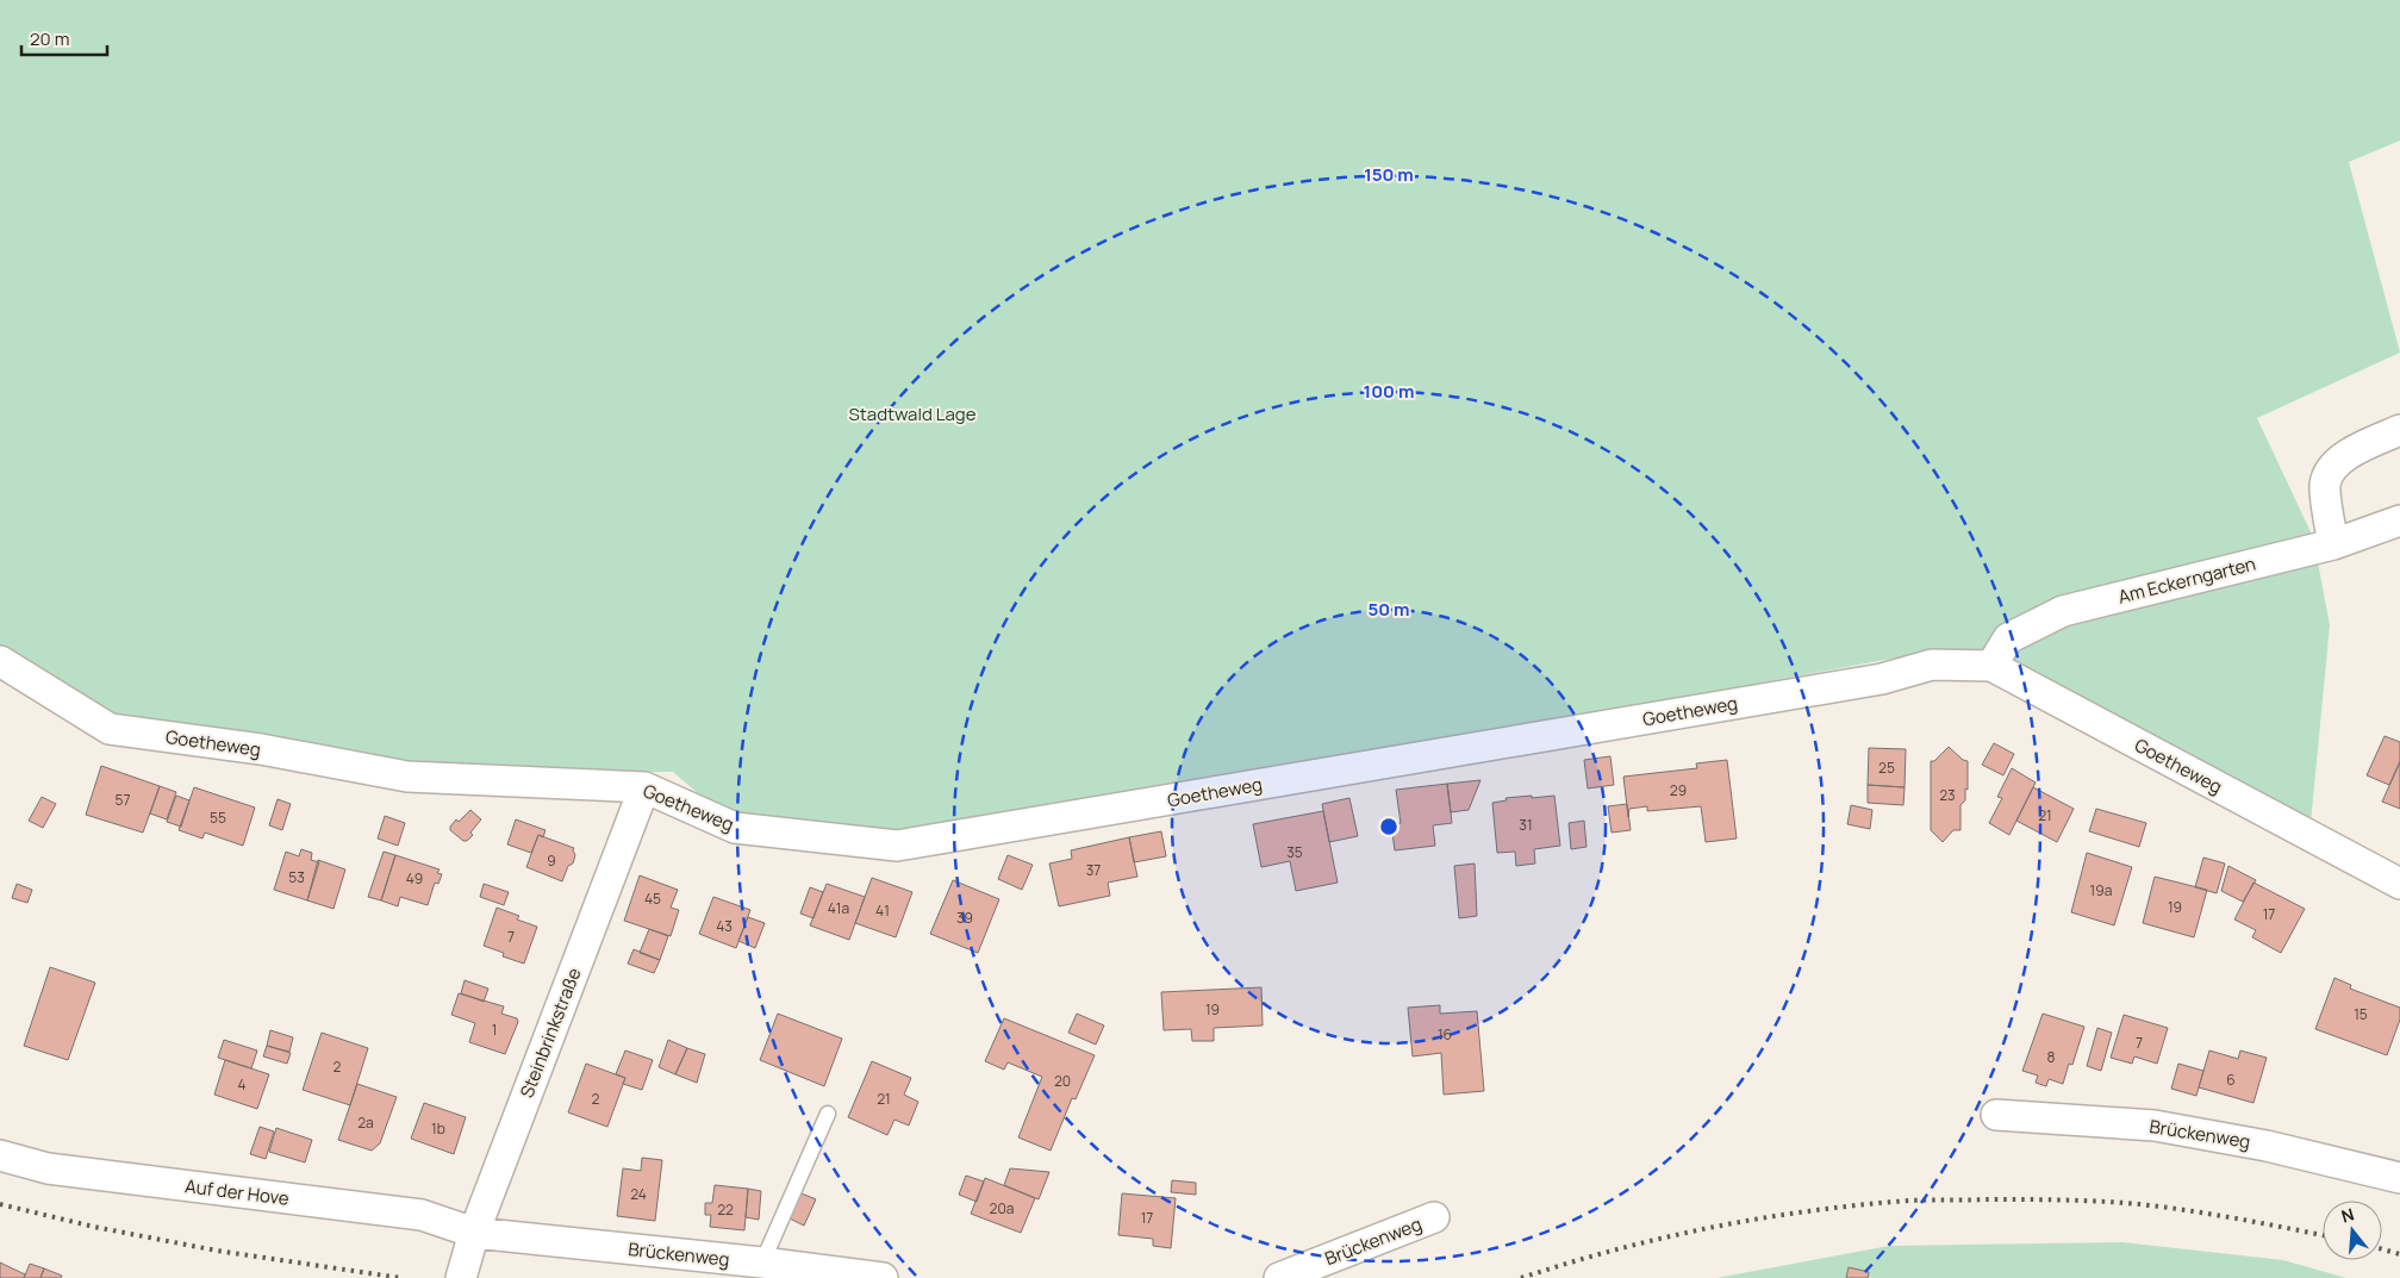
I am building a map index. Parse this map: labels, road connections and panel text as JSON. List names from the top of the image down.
{
  "streets": {
    "street": [
      "Am Eckerngarten",
      "Goetheweg",
      "Steinbrinkstraße",
      "Brückenweg",
      "Auf der Hove"
    ]
  },
  "crossings": [
    ["Am Eckerngarten", "Goetheweg"],
    ["Goetheweg", "Steinbrinkstraße"],
    ["Steinbrinkstraße", "Brückenweg"],
    ["Steinbrinkstraße", "Auf der Hove"],
    ["Brückenweg", "Auf der Hove"]
  ],
  "parks": ["Stadtwald Lage"],
  "house_numbers": [
    "25",
    "29",
    "23",
    "57",
    "21",
    "55",
    "31",
    "35",
    "9",
    "37",
    "53",
    "49",
    "19a",
    "45",
    "19",
    "41a",
    "41",
    "17",
    "39",
    "43",
    "7",
    "19",
    "15",
    "1",
    "16",
    "7",
    "8",
    "2",
    "6",
    "20",
    "4",
    "2",
    "21",
    "2a",
    "1b",
    "24",
    "20a",
    "22",
    "17"
  ],
  "scale_bar": "20 m",
  "north": "top",
  "rings": ["150 m", "100 m", "50 m"]
}
